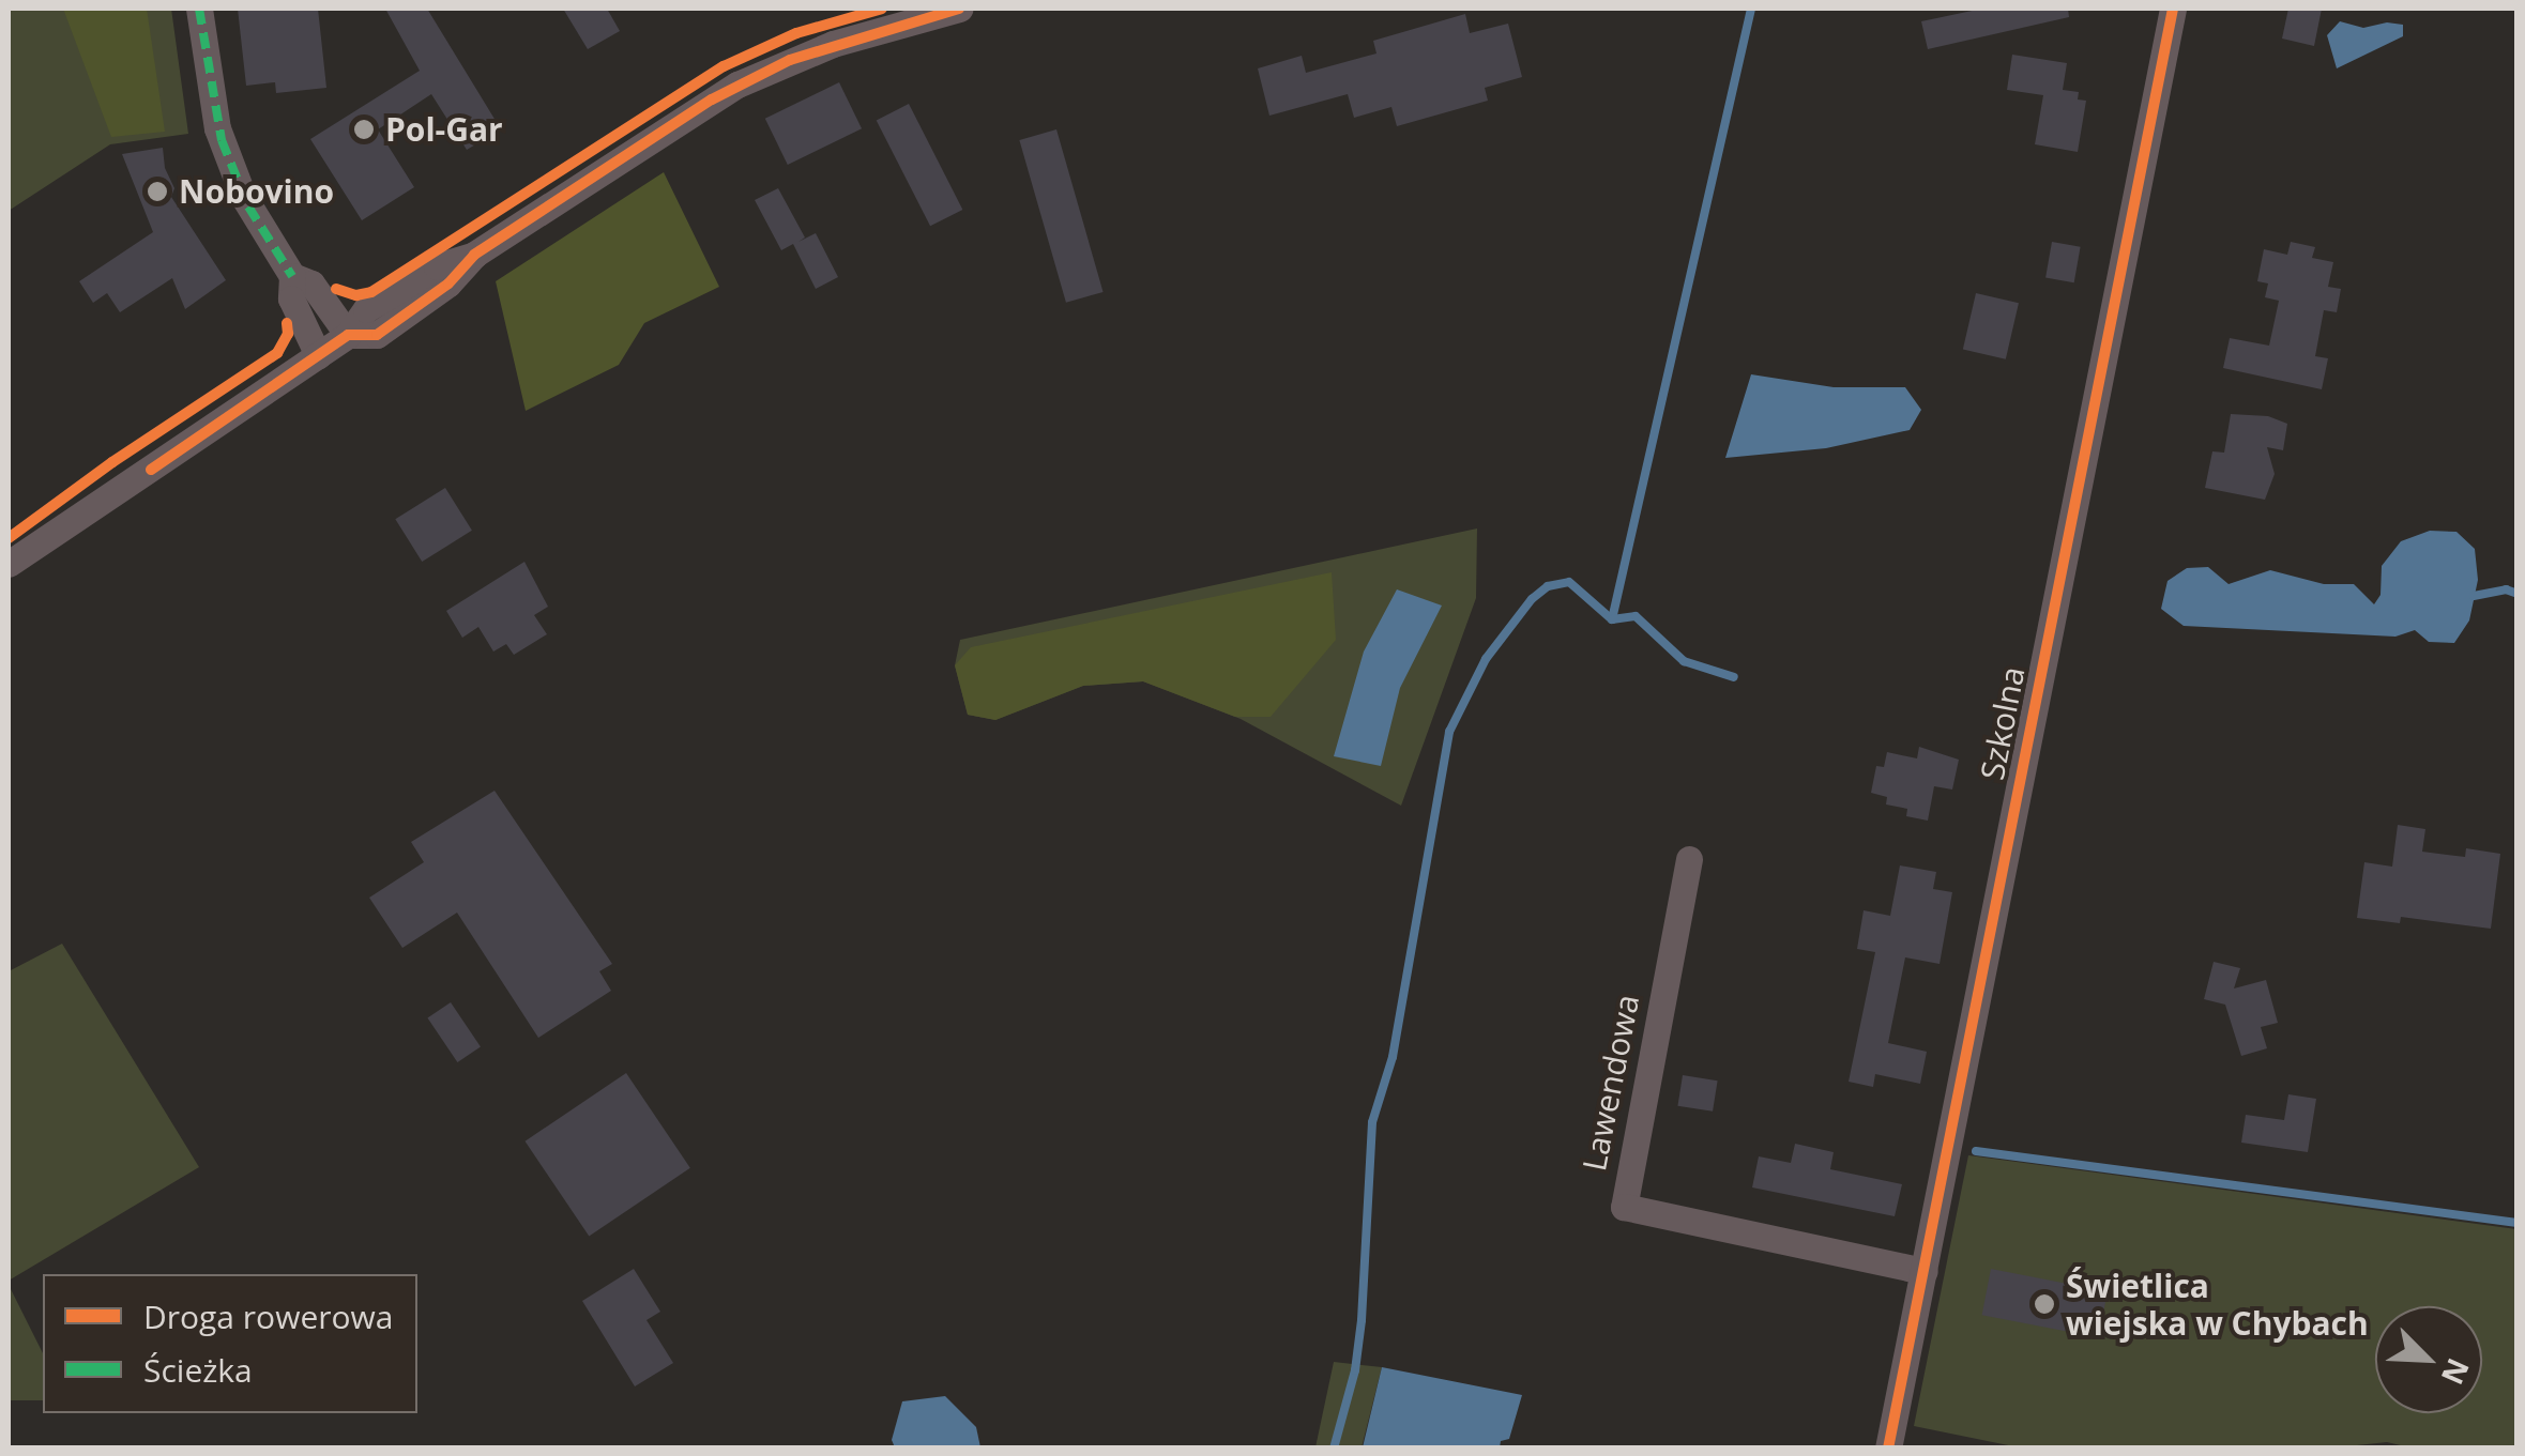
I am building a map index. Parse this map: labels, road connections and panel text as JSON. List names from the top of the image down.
{
  "streets": {
    "street": ["Szkolna", "Lawendowa"]
  },
  "crossings": [
    ["Szkolna", "Lawendowa"]
  ],
  "places": ["Pol-Gar", "Nobovino", "Świetlica wiejska w Chybach"],
  "legend": ["Droga rowerowa", "Ścieżka"],
  "north": "bottom right"
}
